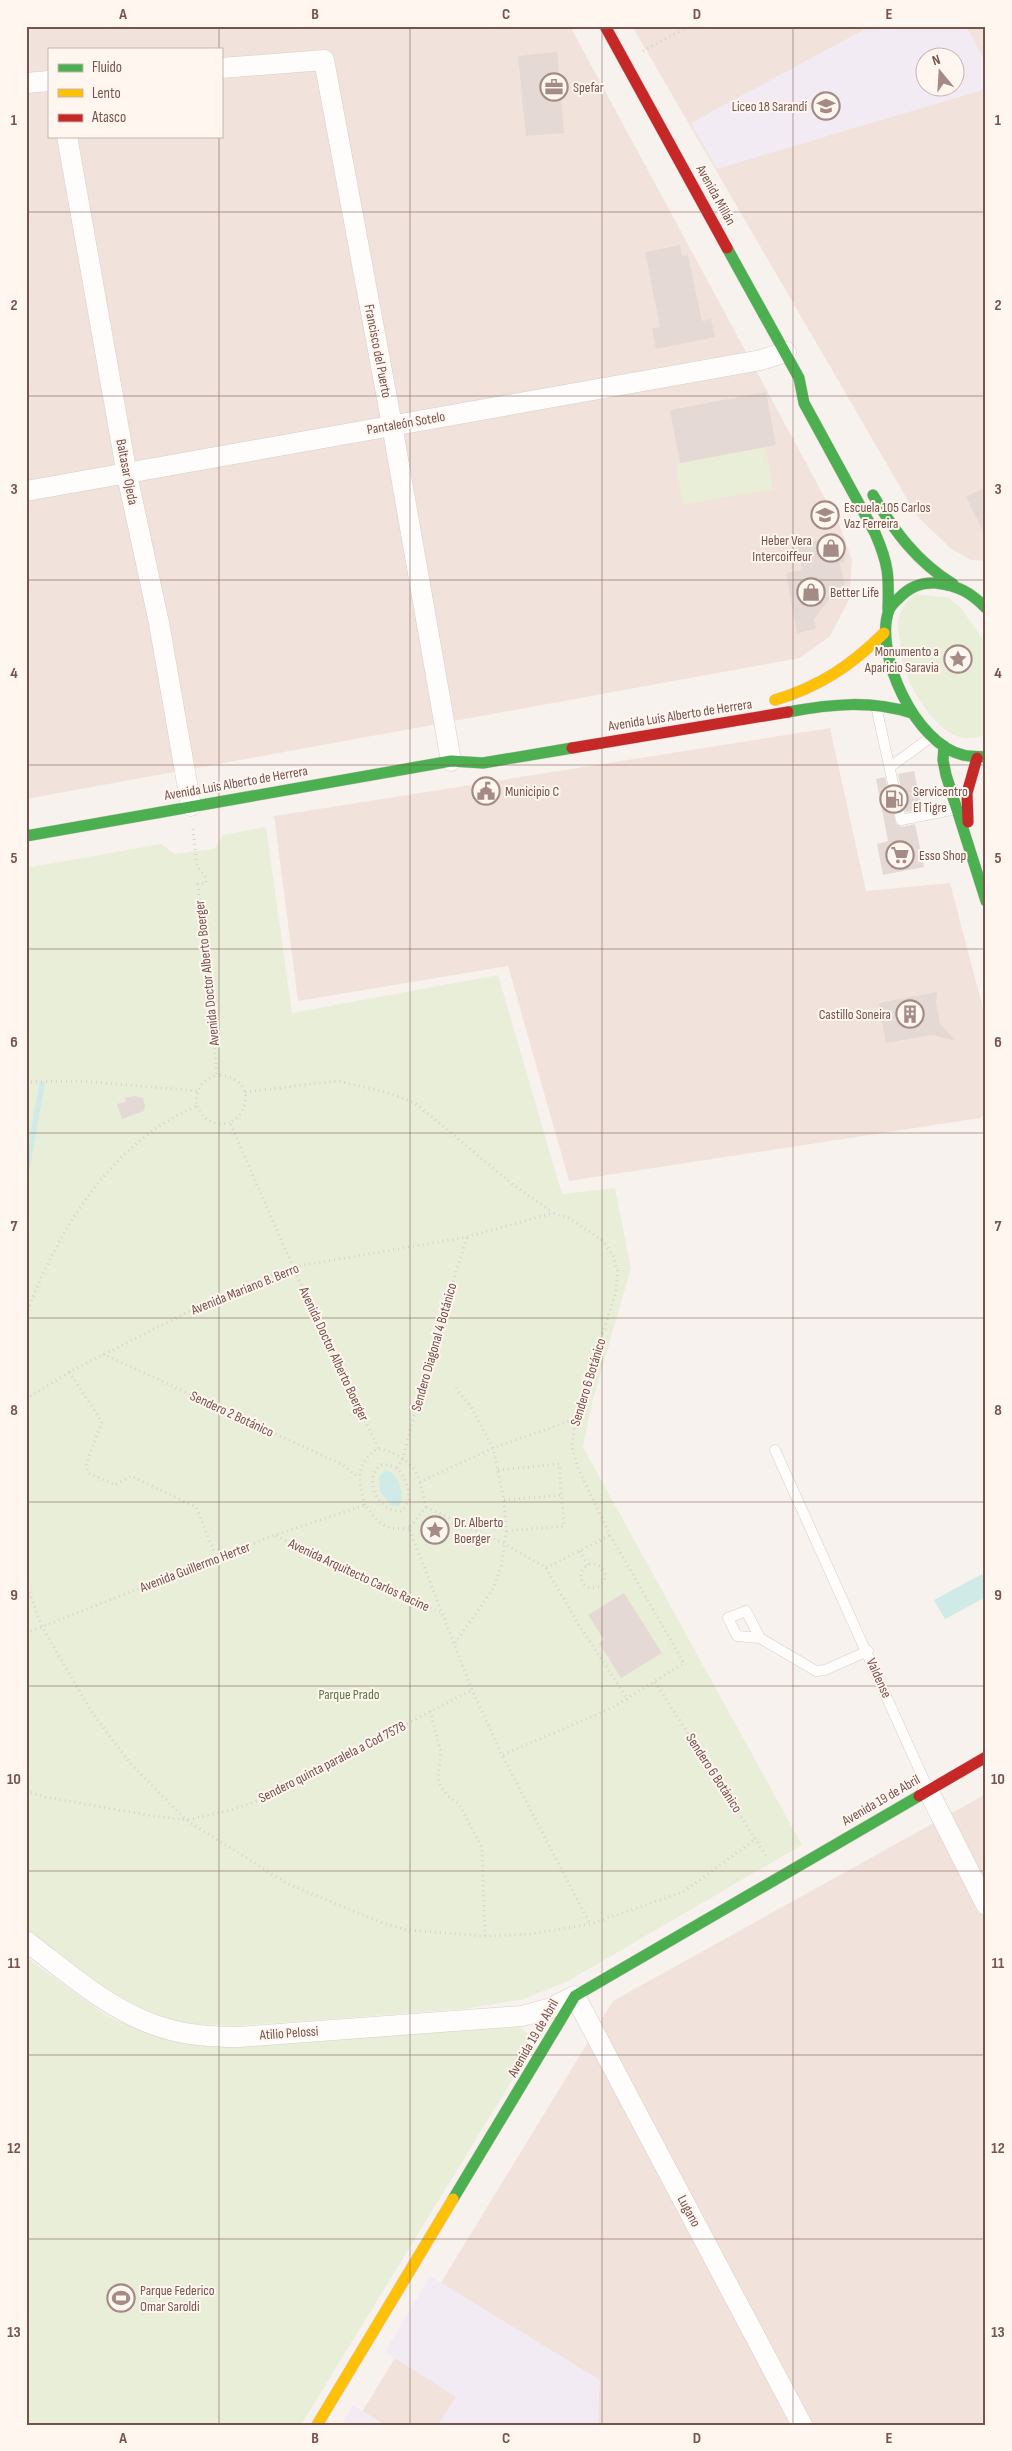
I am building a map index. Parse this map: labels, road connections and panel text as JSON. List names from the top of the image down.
{
  "streets": {
    "street": [
      "Avenida Millán",
      "Francisco del Puerto",
      "Pantaleón Sotelo",
      "Baltasar Ojeda",
      "Avenida Luis Alberto de Herrera",
      "Valdense",
      "Avenida 19 de Abril",
      "Atilio Pelossi",
      "Lugano"
    ],
    "path": [
      "Avenida Doctor Alberto Boerger",
      "Avenida Mariano B. Berro",
      "Sendero Diagonal 4 Botánico",
      "Sendero 6 Botánico",
      "Sendero 2 Botánico",
      "Avenida Guillermo Herter",
      "Avenida Arquitecto Carlos Racine",
      "Sendero quinta paralela a Cod 7578"
    ]
  },
  "crossings": [
    ["Avenida Millán", "Pantaleón Sotelo"],
    ["Avenida Millán", "Avenida Luis Alberto de Herrera"],
    ["Francisco del Puerto", "Pantaleón Sotelo"],
    ["Francisco del Puerto", "Avenida Luis Alberto de Herrera"],
    ["Pantaleón Sotelo", "Baltasar Ojeda"],
    ["Baltasar Ojeda", "Avenida Luis Alberto de Herrera"],
    ["Baltasar Ojeda", "Avenida Doctor Alberto Boerger"],
    ["Avenida Luis Alberto de Herrera", "Avenida Doctor Alberto Boerger"],
    ["Avenida Doctor Alberto Boerger", "Avenida Mariano B. Berro"],
    ["Avenida Mariano B. Berro", "Sendero Diagonal 4 Botánico"],
    ["Avenida Mariano B. Berro", "Sendero 6 Botánico"],
    ["Avenida Mariano B. Berro", "Sendero 2 Botánico"],
    ["Avenida Guillermo Herter", "Avenida Arquitecto Carlos Racine"],
    ["Valdense", "Avenida 19 de Abril"],
    ["Avenida 19 de Abril", "Atilio Pelossi"],
    ["Avenida 19 de Abril", "Lugano"],
    ["Atilio Pelossi", "Lugano"]
  ],
  "parks": ["Parque Prado"],
  "places": {
    "office": ["Spefar"],
    "school or university": ["Liceo 18 Sarandí", "Escuela 105 Carlos Vaz Ferreira"],
    "shop": ["Heber Vera Intercoiffeur", "Better Life"],
    "place": ["Monumento a Aparicio Saravia", "Dr. Alberto Boerger"],
    "public building": ["Municipio C"],
    "fuel station": ["Servicentro El Tigre"],
    "supermarket": ["Esso Shop"],
    "building": ["Castillo Soneira"],
    "sports": ["Parque Federico Omar Saroldi"]
  },
  "legend": ["Fluido", "Lento", "Atasco"],
  "north": "top",
  "grid": {
    "columns": [
      "A",
      "B",
      "C",
      "D",
      "E"
    ],
    "rows": [
      "1",
      "2",
      "3",
      "4",
      "5",
      "6",
      "7",
      "8",
      "9",
      "10",
      "11",
      "12",
      "13"
    ]
  }
}
